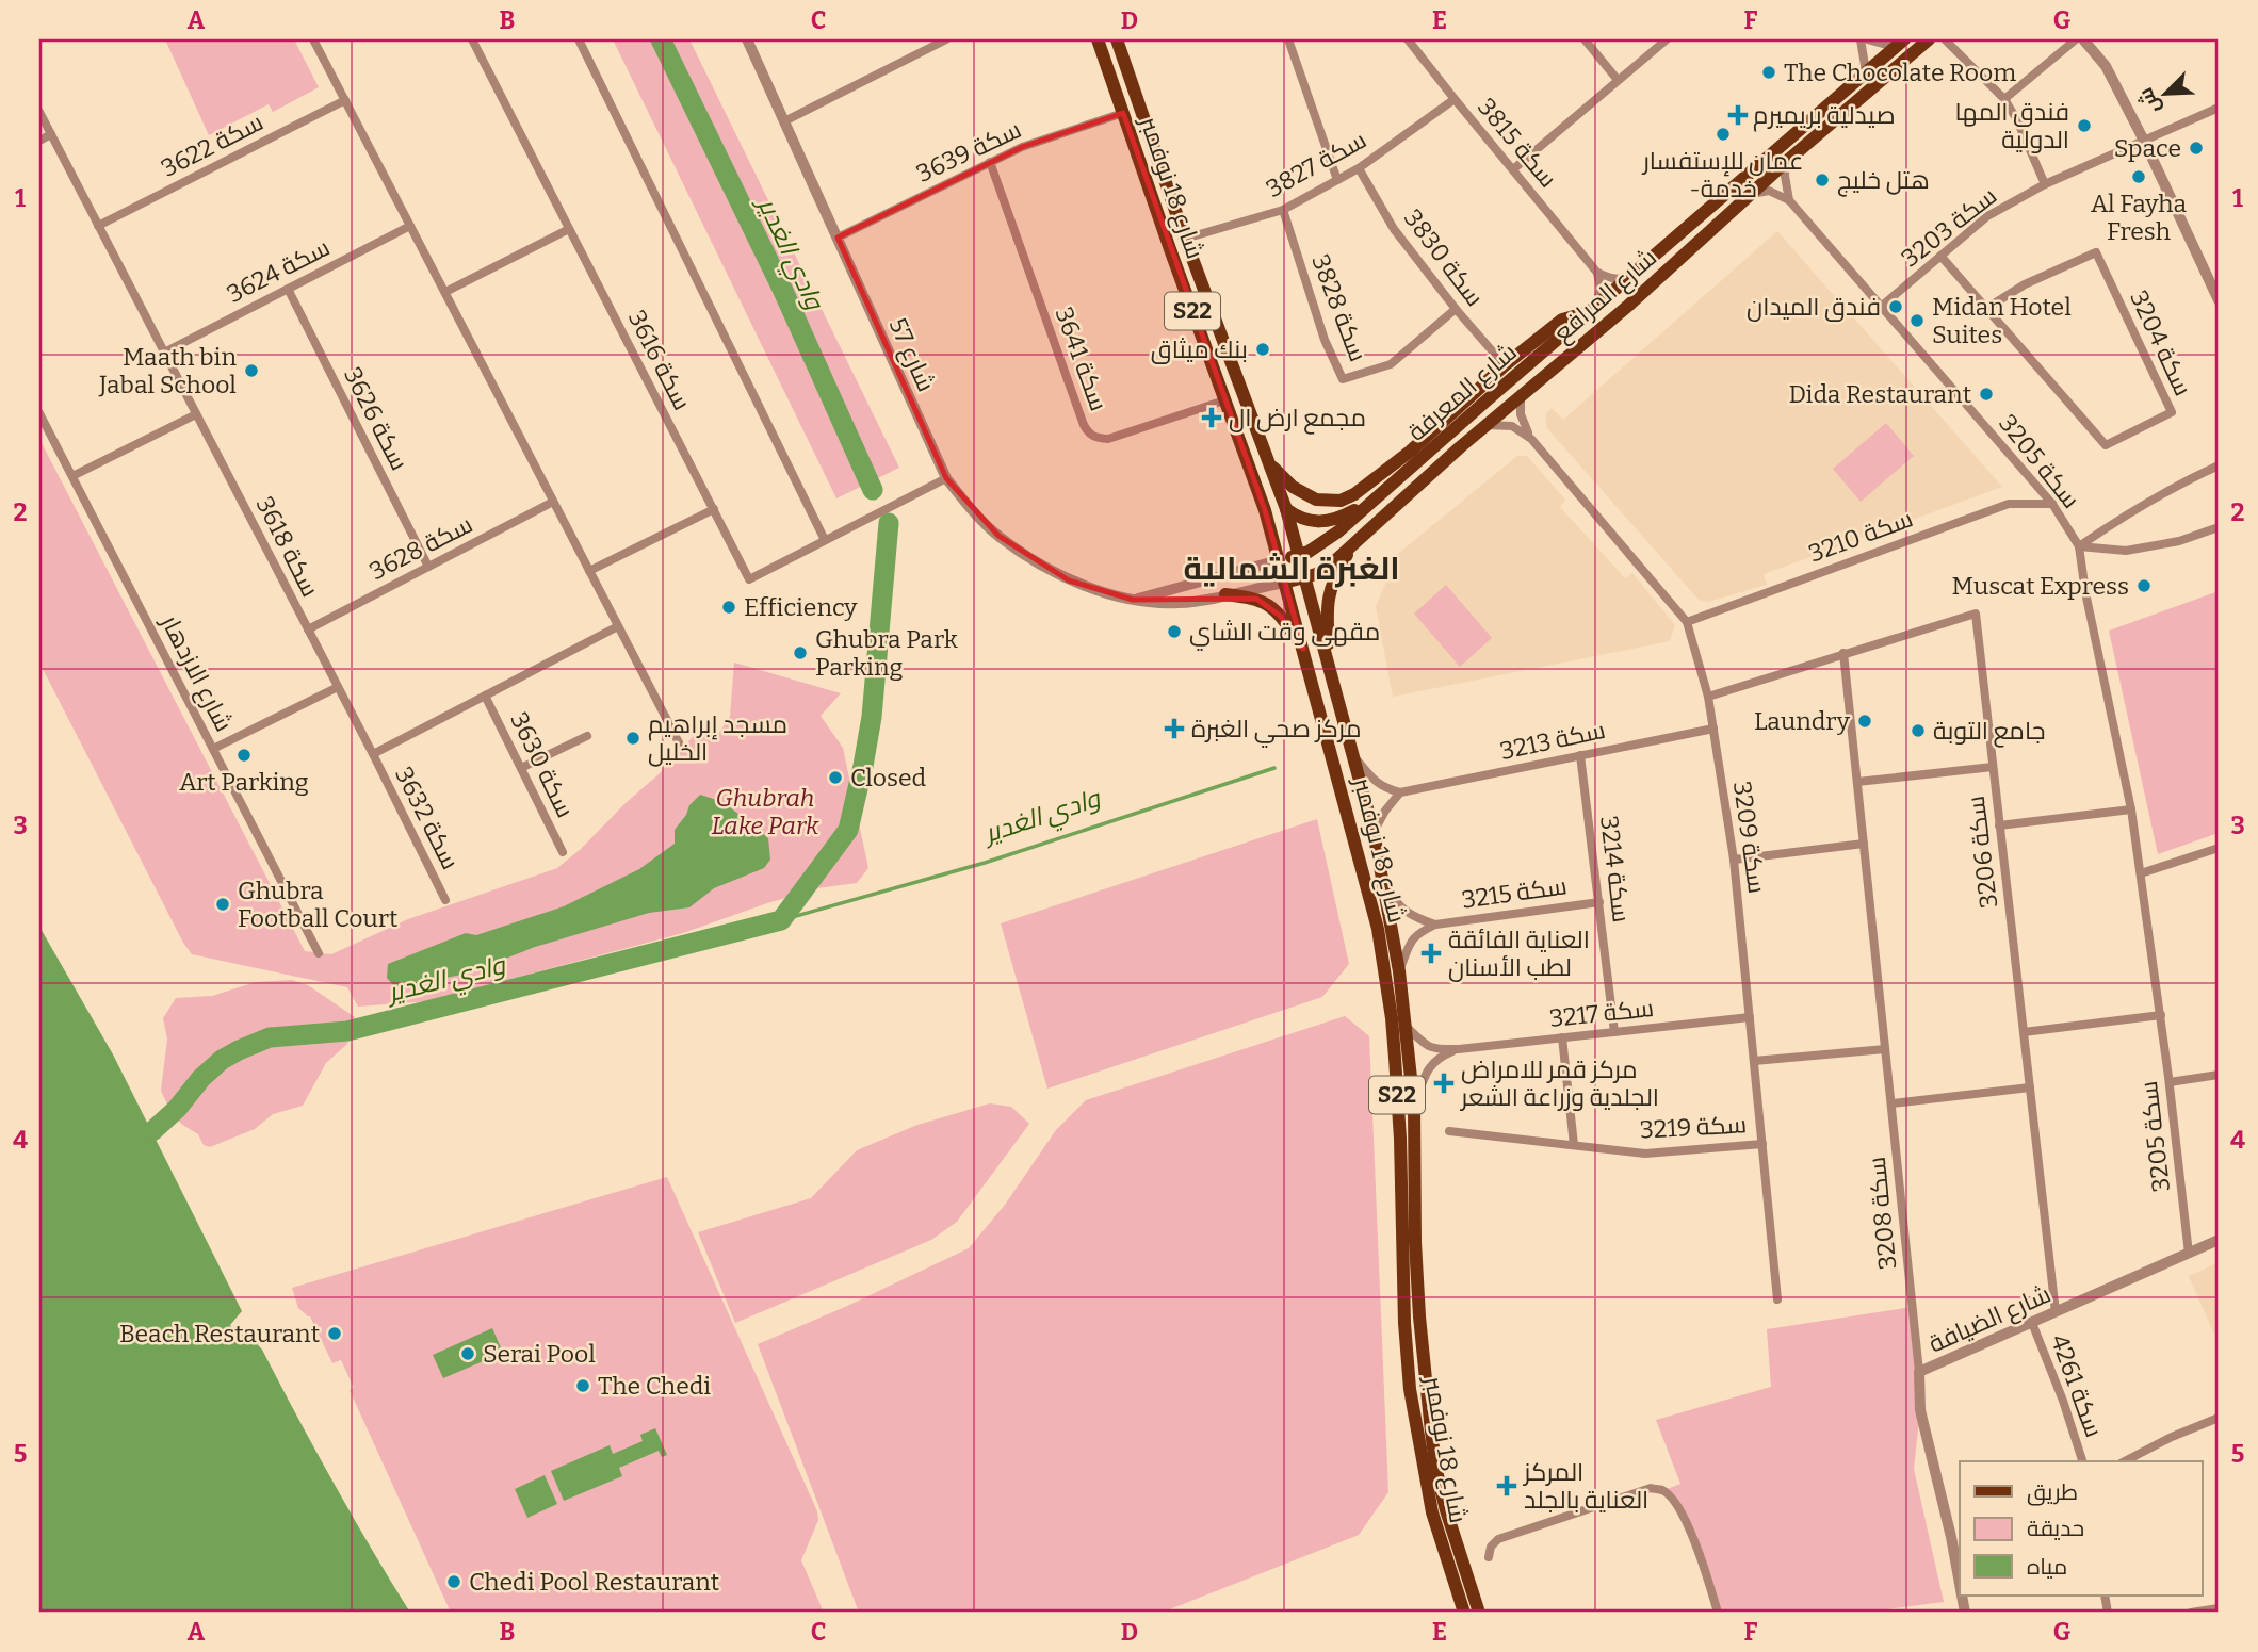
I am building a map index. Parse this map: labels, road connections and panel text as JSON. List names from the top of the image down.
{
  "streets": {
    "main road": [
      "شارع 18 نوفمبر",
      "شارع المرافع",
      "S22",
      "شارع المعرفة"
    ],
    "street": [
      "سكة 3815",
      "سكة 3622",
      "سكة 3639",
      "سكة 3827",
      "سكة 3203",
      "سكة 3830",
      "سكة 3624",
      "سكة 3828",
      "سكة 3204",
      "شارع 57",
      "سكة 3641",
      "سكة 3616",
      "سكة 3626",
      "سكة 3205",
      "سكة 3210",
      "سكة 3618",
      "سكة 3628",
      "شارع الازدهار",
      "سكة 3213",
      "سكة 3630",
      "سكة 3632",
      "سكة 3209",
      "سكة 3206",
      "سكة 3214",
      "سكة 3215",
      "سكة 3217",
      "سكة 3219",
      "سكة 3208",
      "شارع الضيافة",
      "سكة 4261"
    ]
  },
  "crossings": [
    ["سكة 3815", "سكة 3827"],
    ["سكة 3622", "سكة 3618"],
    ["سكة 3639", "شارع 18 نوفمبر"],
    ["سكة 3639", "شارع 57"],
    ["سكة 3639", "سكة 3641"],
    ["سكة 3827", "شارع 18 نوفمبر"],
    ["سكة 3827", "سكة 3830"],
    ["سكة 3827", "سكة 3828"],
    ["شارع 18 نوفمبر", "شارع المرافع"],
    ["شارع 18 نوفمبر", "شارع 57"],
    ["شارع 18 نوفمبر", "سكة 3641"],
    ["شارع 18 نوفمبر", "شارع المعرفة"],
    ["شارع 18 نوفمبر", "سكة 3215"],
    ["شارع 18 نوفمبر", "سكة 3217"],
    ["سكة 3203", "سكة 3204"],
    ["سكة 3203", "سكة 3205"],
    ["سكة 3830", "سكة 3828"],
    ["سكة 3624", "سكة 3626"],
    ["سكة 3624", "سكة 3618"],
    ["شارع المرافع", "سكة 3209"],
    ["شارع 57", "سكة 3616"],
    ["سكة 3626", "سكة 3628"],
    ["سكة 3205", "سكة 3210"],
    ["سكة 3205", "شارع الضيافة"],
    ["سكة 3210", "سكة 3209"],
    ["سكة 3618", "سكة 3628"],
    ["سكة 3618", "سكة 3632"],
    ["سكة 3213", "سكة 3209"],
    ["سكة 3213", "سكة 3214"],
    ["سكة 3209", "سكة 3217"],
    ["سكة 3209", "سكة 3219"],
    ["سكة 3206", "سكة 3208"],
    ["سكة 3206", "شارع الضيافة"],
    ["سكة 3214", "سكة 3215"],
    ["سكة 3214", "سكة 3217"],
    ["سكة 3208", "شارع الضيافة"],
    ["شارع الضيافة", "سكة 4261"]
  ],
  "districts": ["الغبرة الشمالية"],
  "water": ["وادي الغدير"],
  "parks": ["Ghubrah Lake Park"],
  "places": {
    "other": [
      "The Chocolate Room",
      "فندق المها الدولية",
      "عمان للإستفسار -خدمة",
      "Space",
      "Al Fayha Fresh",
      "هتل خلیج",
      "فندق الميدان",
      "Midan Hotel Suites",
      "بنك ميثاق",
      "Maath bin Jabal School",
      "Dida Restaurant",
      "Muscat Express",
      "Efficiency",
      "مقهى وقت الشاي",
      "Ghubra Park Parking",
      "Laundry",
      "جامع التوبة",
      "مسجد إبراهيم الخليل",
      "Art Parking",
      "Closed",
      "Ghubra Football Court",
      "Beach Restaurant",
      "Serai Pool",
      "The Chedi",
      "Chedi Pool Restaurant"
    ],
    "health": [
      "صيدلية بريميرم",
      "مجمع ارض ال",
      "مركز صحي الغبرة",
      "العناية الفائقة لطب الأسنان",
      "مركز قمر للامراض الجلدية وزراعة الشعر",
      "المركز العناية بالجلد"
    ]
  },
  "legend": ["طريق", "حديقة", "مياه"],
  "north": "bottom left",
  "grid": {
    "columns": [
      "A",
      "B",
      "C",
      "D",
      "E",
      "F",
      "G"
    ],
    "rows": [
      "1",
      "2",
      "3",
      "4",
      "5"
    ]
  }
}
